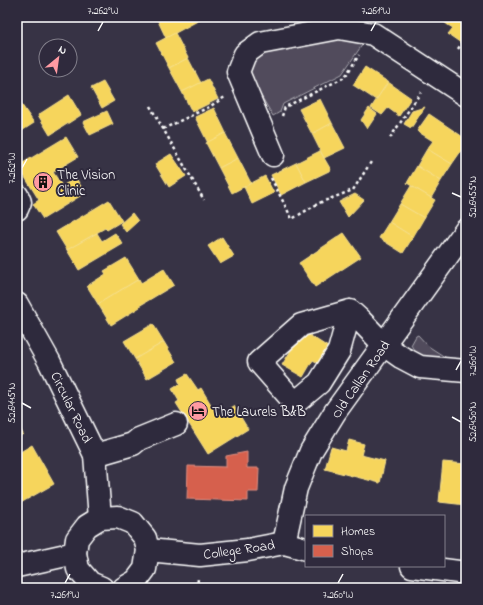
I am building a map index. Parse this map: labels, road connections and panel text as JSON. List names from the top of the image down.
{
  "streets": {
    "street": ["Old Callan Road", "Circular Road", "College Road"]
  },
  "crossings": [
    ["Old Callan Road", "College Road"]
  ],
  "places": {
    "building": ["The Vision Clinic"],
    "hotel": ["The Laurels B&B"]
  },
  "legend": ["Homes", "Shops"],
  "north": "top right",
  "coordinates": [
    "7.262°W",
    "7.261°W",
    "52.6455°N",
    "7.260°W",
    "52.6445°N",
    "52.6450°N"
  ]
}
